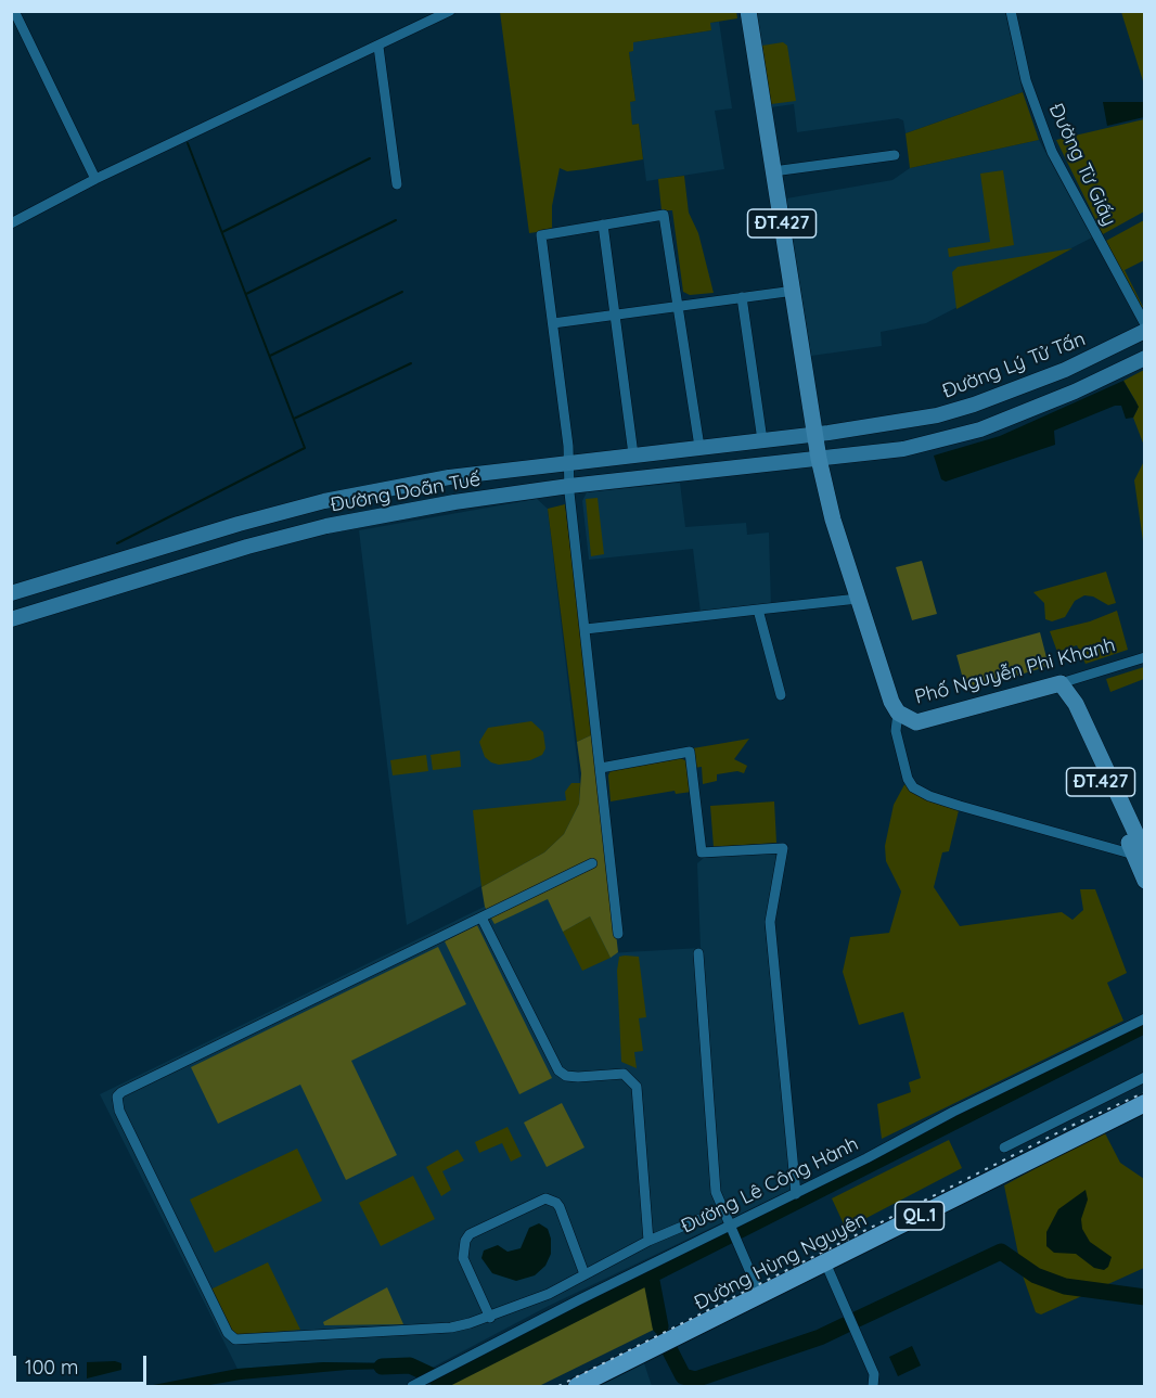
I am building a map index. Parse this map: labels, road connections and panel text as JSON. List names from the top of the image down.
{
  "streets": {
    "highway": ["QL.1", "Đường Hùng Nguyên"],
    "main road": ["ĐT.427", "Phố Nguyễn Phi Khanh"],
    "street": [
      "Đường Từ Giấy",
      "Đường Lý Tử Tấn",
      "Đường Doãn Tuế",
      "Đường Lê Công Hành"
    ]
  },
  "crossings": [
    ["ĐT.427", "Đường Lý Tử Tấn"],
    ["ĐT.427", "Đường Doãn Tuế"],
    ["ĐT.427", "Phố Nguyễn Phi Khanh"],
    ["Đường Lý Tử Tấn", "Đường Doãn Tuế"]
  ],
  "scale_bar": "100 m"
}
